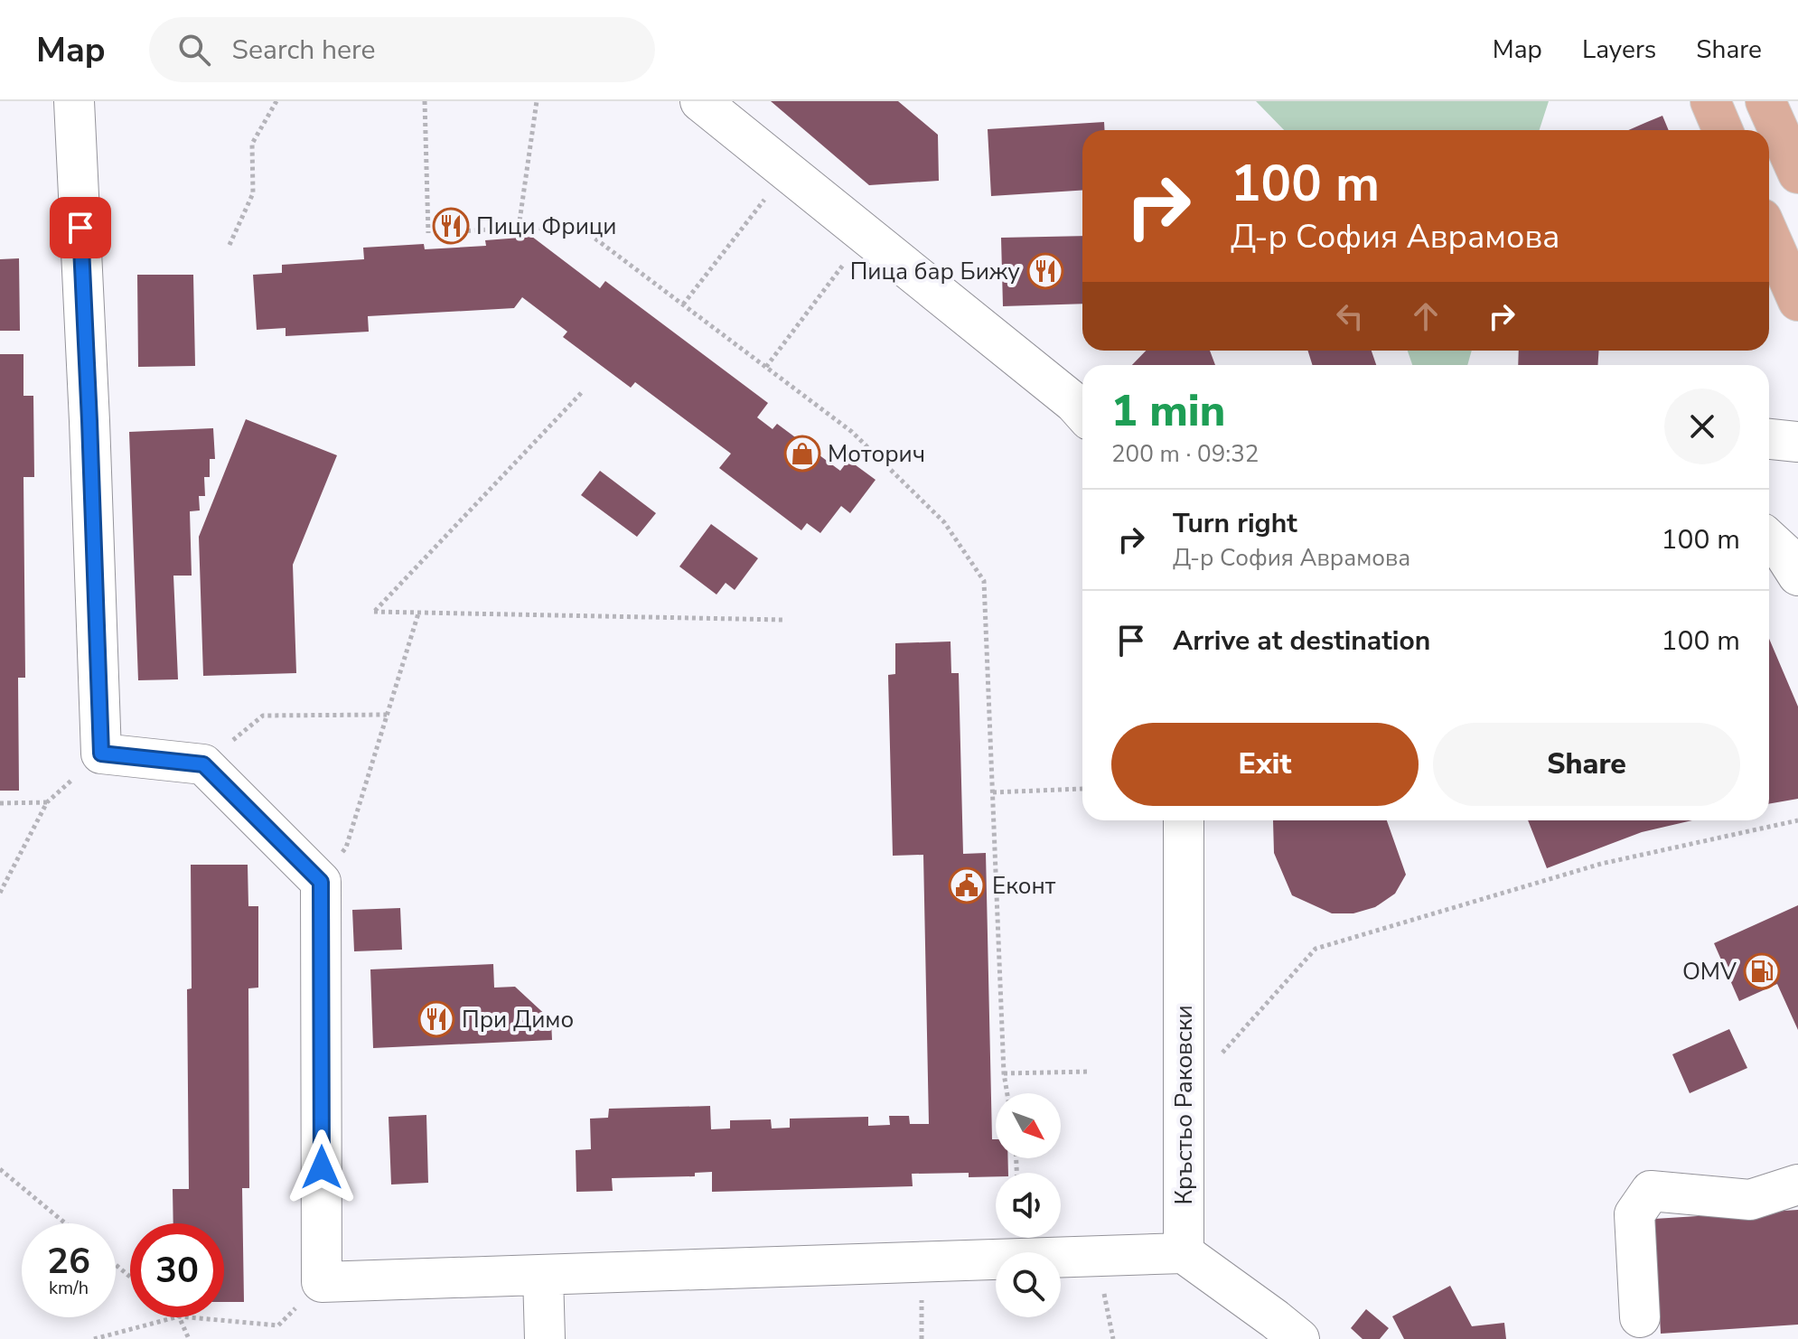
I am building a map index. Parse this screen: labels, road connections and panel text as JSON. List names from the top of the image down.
{
  "streets": {
    "street": ["Кръстьо Раковски"]
  },
  "places": {
    "restaurant": ["Пици Фрици", "Пица бар Бижу", "При Димо"],
    "shop": ["Моторич"],
    "public building": ["Еконт"],
    "fuel station": ["OMV"]
  },
  "north": "bottom right",
  "page": {
    "header": "Map",
    "search": "Search here",
    "nav": ["Map", "Layers", "Share"],
    "turn": ["100 m", "Д-р София Аврамова"],
    "heading": ["1 min", "200 m · 09:32"],
    "list": [
      {
        "name": "Turn right",
        "note": "Д-р София Аврамова",
        "value": "100 m"
      },
      {
        "name": "Arrive at destination",
        "value": "100 m"
      }
    ],
    "buttons": ["Exit", "Share"],
    "speed": "26 km/h",
    "limit": "30"
  }
}
